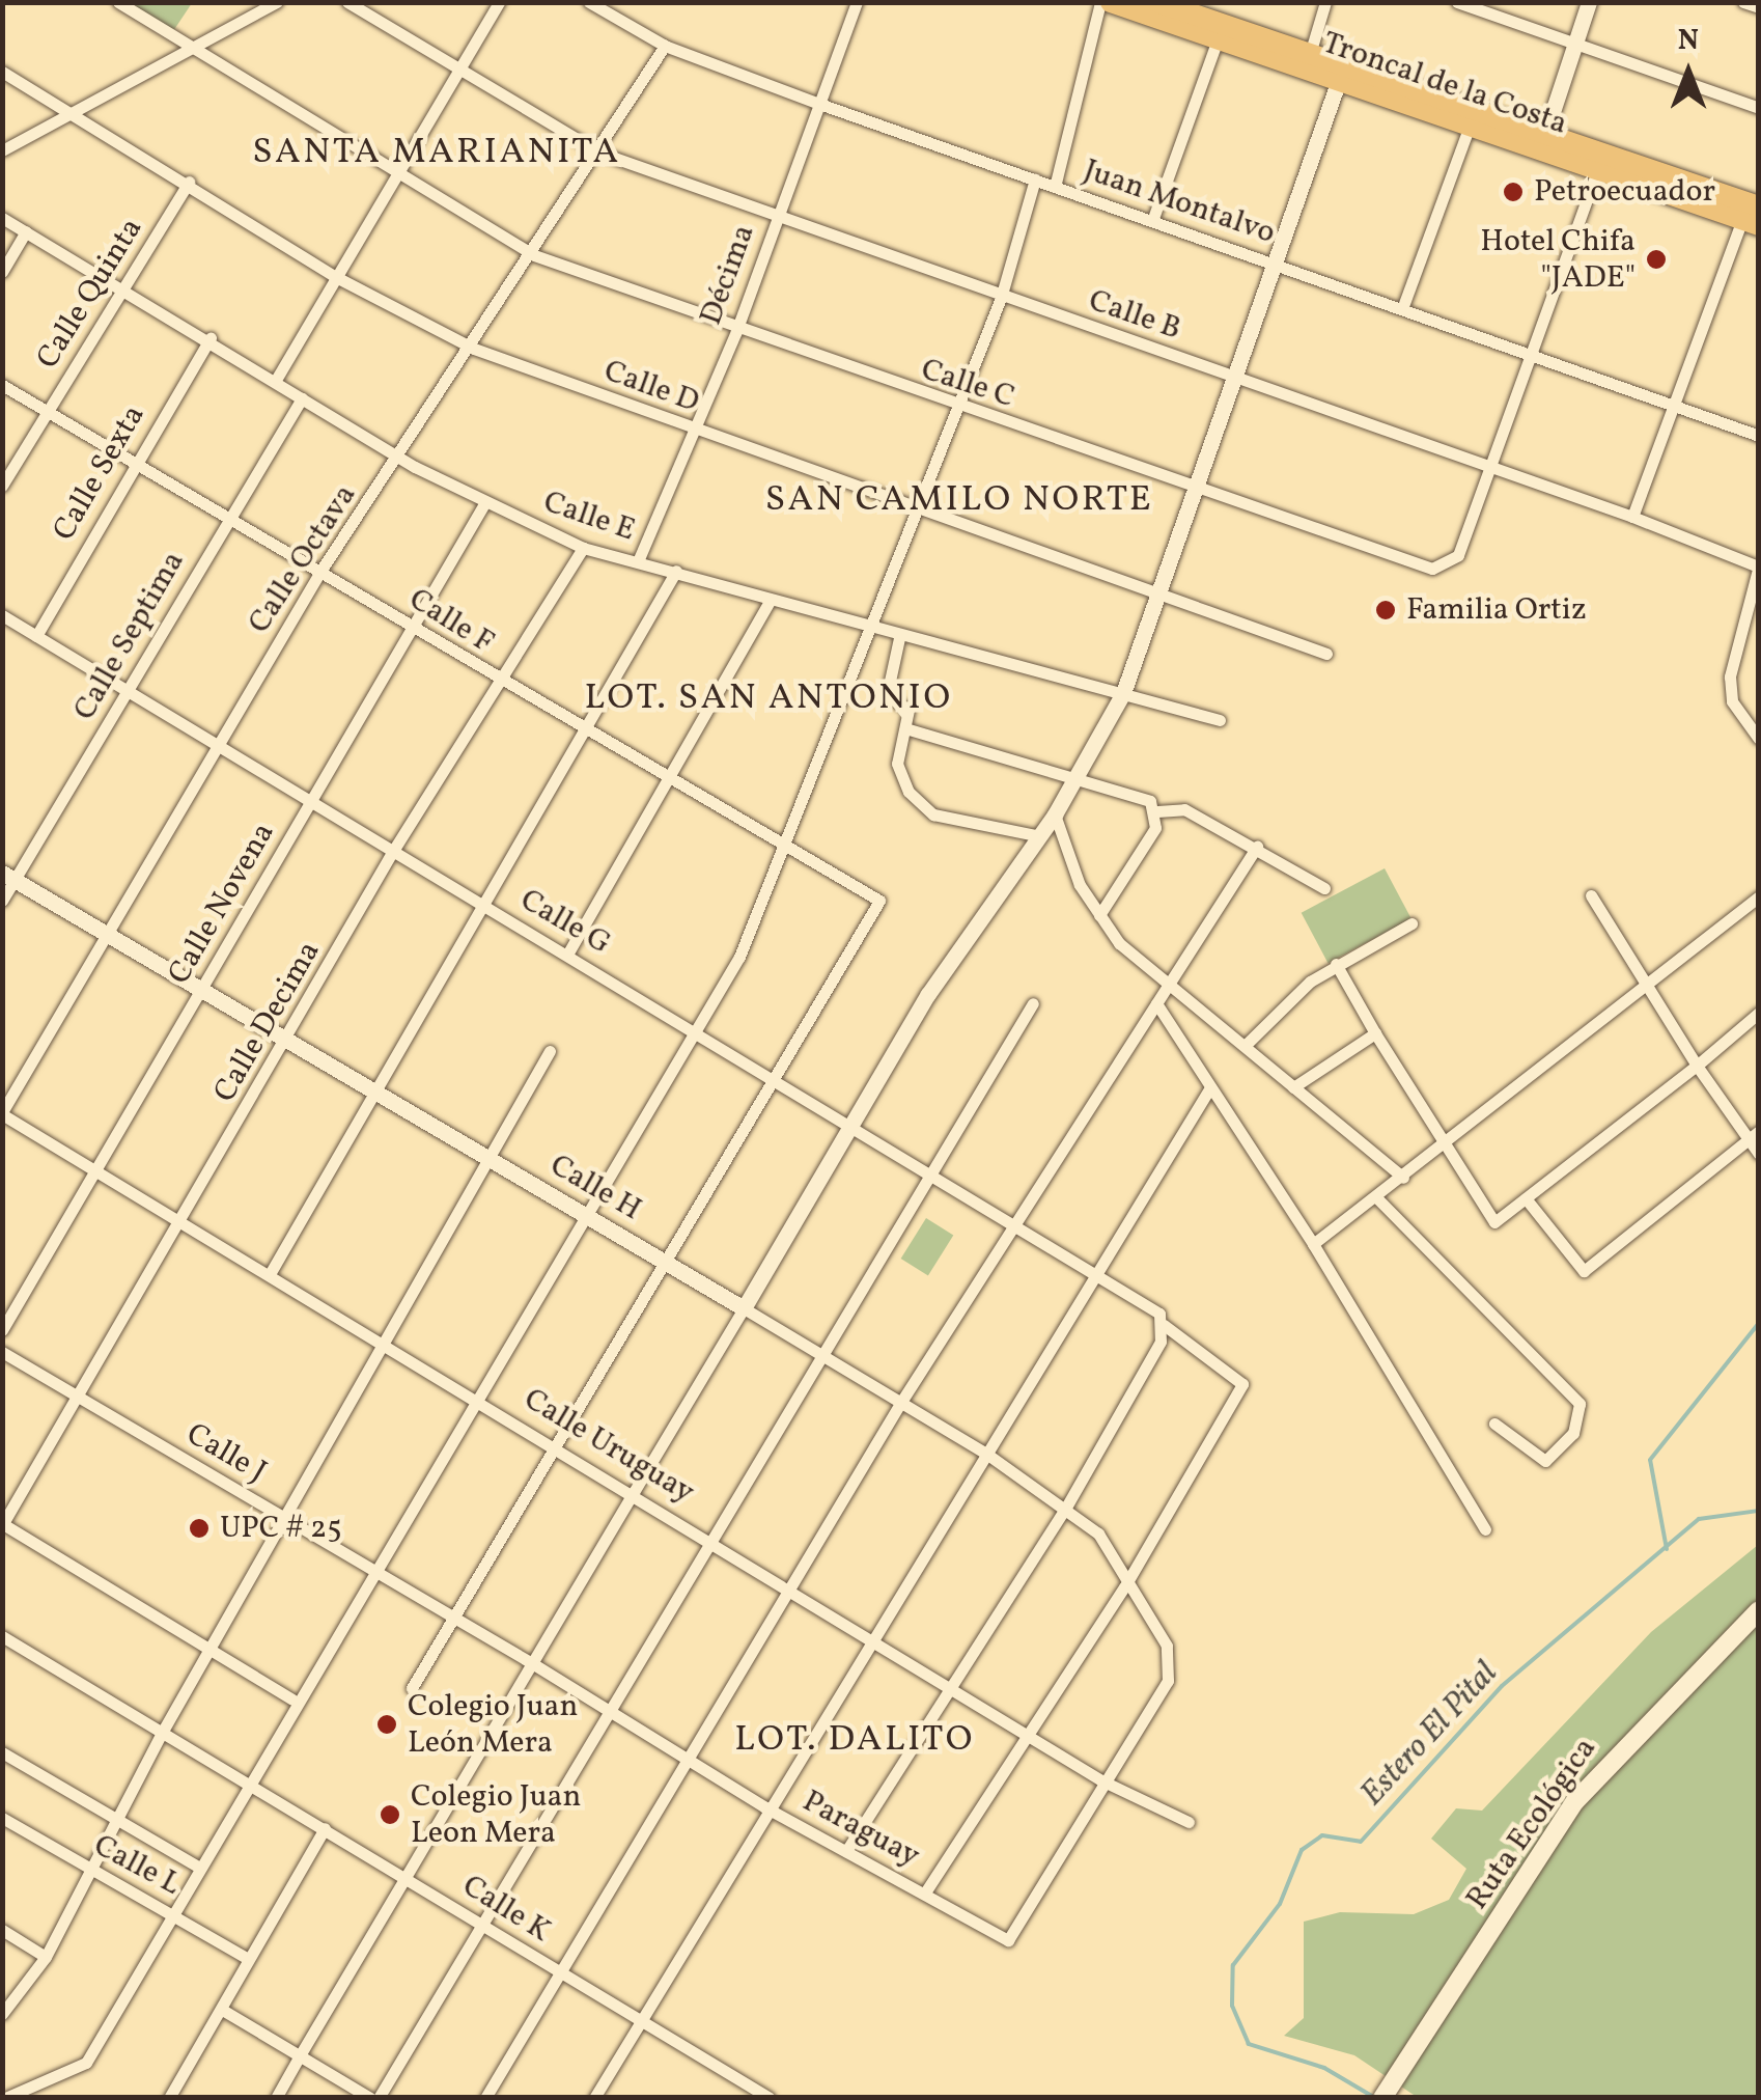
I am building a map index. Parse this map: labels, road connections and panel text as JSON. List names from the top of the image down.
{
  "streets": {
    "highway": ["Troncal de la Costa"],
    "main road": ["Ruta Ecológica"],
    "street": [
      "Juan Montalvo",
      "Décima",
      "Calle Quinta",
      "Calle B",
      "Calle C",
      "Calle D",
      "Calle Sexta",
      "Calle E",
      "Calle Octava",
      "Calle F",
      "Calle Septima",
      "Calle Novena",
      "Calle G",
      "Calle Decima",
      "Calle H",
      "Calle Uruguay",
      "Calle J",
      "Paraguay",
      "Calle L",
      "Calle K"
    ]
  },
  "crossings": [
    ["Troncal de la Costa", "Calle C"],
    ["Juan Montalvo", "Décima"],
    ["Juan Montalvo", "Calle C"],
    ["Juan Montalvo", "Calle Octava"],
    ["Décima", "Calle B"],
    ["Décima", "Calle C"],
    ["Décima", "Calle D"],
    ["Décima", "Calle E"],
    ["Calle Quinta", "Calle D"],
    ["Calle Quinta", "Calle E"],
    ["Calle Quinta", "Calle F"],
    ["Calle B", "Calle C"],
    ["Calle B", "Calle Octava"],
    ["Calle C", "Calle Octava"],
    ["Calle D", "Calle Octava"],
    ["Calle Sexta", "Calle E"],
    ["Calle Sexta", "Calle F"],
    ["Calle Sexta", "Calle G"],
    ["Calle E", "Calle Octava"],
    ["Calle E", "Calle Septima"],
    ["Calle E", "Calle Novena"],
    ["Calle E", "Calle Decima"],
    ["Calle Octava", "Calle F"],
    ["Calle Octava", "Calle G"],
    ["Calle Octava", "Calle H"],
    ["Calle Octava", "Calle Uruguay"],
    ["Calle F", "Calle Septima"],
    ["Calle F", "Calle Novena"],
    ["Calle F", "Calle G"],
    ["Calle F", "Calle Decima"],
    ["Calle Septima", "Calle G"],
    ["Calle Septima", "Calle H"],
    ["Calle Novena", "Calle G"],
    ["Calle Novena", "Calle H"],
    ["Calle Novena", "Calle Uruguay"],
    ["Calle G", "Calle Decima"],
    ["Calle G", "Calle H"],
    ["Calle Decima", "Calle H"],
    ["Calle Decima", "Calle Uruguay"],
    ["Calle Decima", "Calle J"],
    ["Calle H", "Calle Uruguay"],
    ["Calle H", "Paraguay"],
    ["Calle J", "Paraguay"]
  ],
  "districts": [
    "SANTA MARIANITA",
    "SAN CAMILO NORTE",
    "LOT. SAN ANTONIO",
    "LOT. DALITO"
  ],
  "water": ["Estero El Pital"],
  "places": [
    "Petroecuador",
    "Hotel Chifa \"JADE\"",
    "Familia Ortiz",
    "UPC # 25",
    "Colegio Juan León Mera",
    "Colegio Juan Leon Mera"
  ],
  "north": "top"
}
